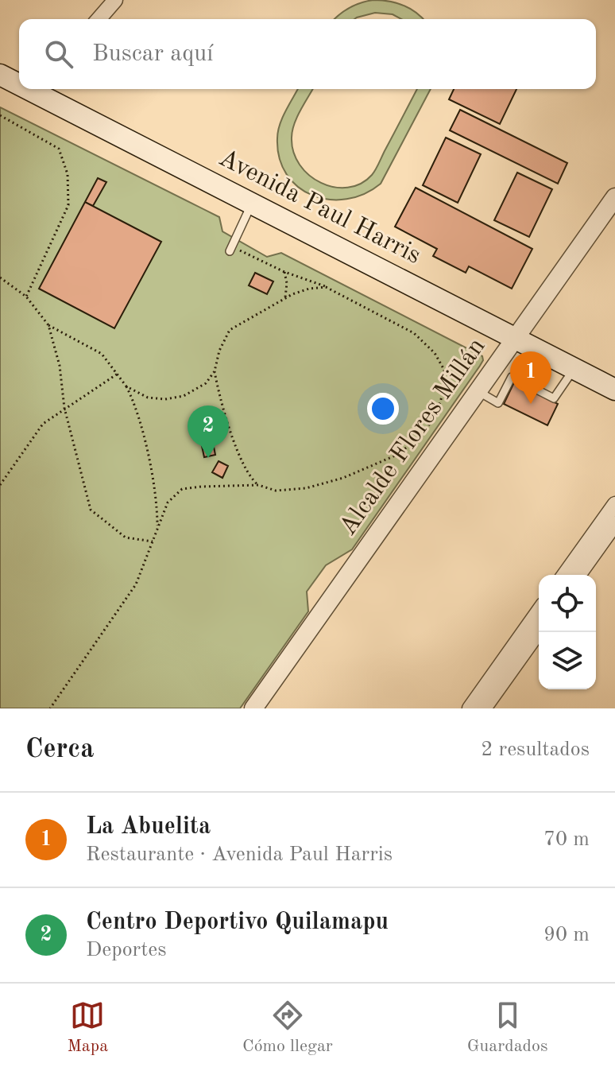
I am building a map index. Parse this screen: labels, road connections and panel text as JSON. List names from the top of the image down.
{
  "streets": {
    "main road": ["Avenida Paul Harris"],
    "street": ["Alcalde Flores Millán"]
  },
  "crossings": [
    ["Avenida Paul Harris", "Alcalde Flores Millán"]
  ],
  "page": {
    "search": "Buscar aquí",
    "pins": ["1", "2"],
    "heading": ["Cerca", "2 resultados"],
    "list": [
      {
        "mark": "1",
        "name": "La Abuelita",
        "note": "Restaurante · Avenida Paul Harris",
        "value": "70 m"
      },
      {
        "mark": "2",
        "name": "Centro Deportivo Quilamapu",
        "note": "Deportes",
        "value": "90 m"
      }
    ],
    "nav": ["Mapa", "Cómo llegar", "Guardados"]
  }
}
